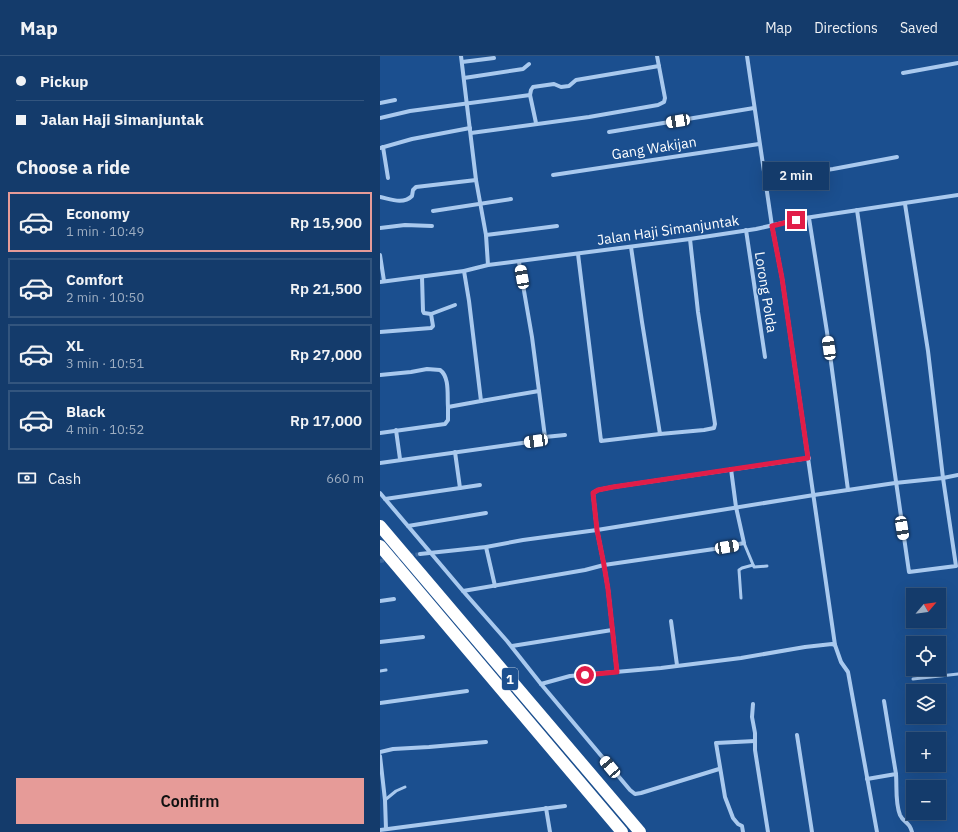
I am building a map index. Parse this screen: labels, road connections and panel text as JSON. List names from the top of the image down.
{
  "streets": {
    "highway": ["1"],
    "street": ["Gang Wakijan", "Jalan Haji Simanjuntak", "Lorong Polda"]
  },
  "crossings": [
    ["Jalan Haji Simanjuntak", "Lorong Polda"]
  ],
  "north": "top right",
  "page": {
    "header": "Map",
    "nav": ["Map", "Directions", "Saved"],
    "banner": ["Pickup", "Jalan Haji Simanjuntak"],
    "heading": "Choose a ride",
    "bubble": "2 min",
    "list": [
      {
        "name": "Economy",
        "note": "1 min · 10:49",
        "value": "Rp 15,900"
      },
      {
        "name": "Comfort",
        "note": "2 min · 10:50",
        "value": "Rp 21,500"
      },
      {
        "name": "XL",
        "note": "3 min · 10:51",
        "value": "Rp 27,000"
      },
      {
        "name": "Black",
        "note": "4 min · 10:52",
        "value": "Rp 17,000"
      }
    ],
    "pay": ["Cash", "660 m"],
    "map_buttons": ["+", "−"],
    "buttons": "Confirm"
  }
}
